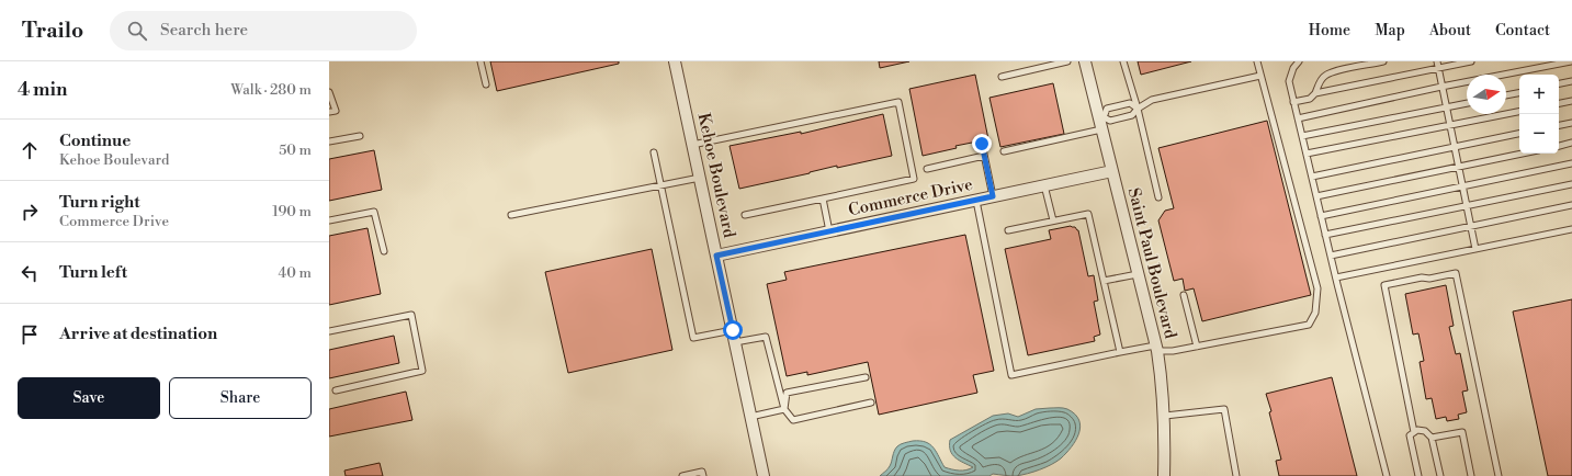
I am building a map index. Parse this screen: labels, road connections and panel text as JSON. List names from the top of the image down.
{
  "streets": {
    "street": ["Kehoe Boulevard", "Commerce Drive", "Saint Paul Boulevard"]
  },
  "crossings": [
    ["Kehoe Boulevard", "Commerce Drive"],
    ["Commerce Drive", "Saint Paul Boulevard"]
  ],
  "north": "right",
  "page": {
    "header": "Trailo",
    "search": "Search here",
    "nav": [
      "Home",
      "Map",
      "About",
      "Contact"
    ],
    "heading": ["4 min", "Walk · 280 m"],
    "map_buttons": ["+", "−"],
    "list": [
      ["Continue", "Kehoe Boulevard", "50 m"],
      ["Turn right", "Commerce Drive", "190 m"],
      ["Turn left", "40 m"],
      "Arrive at destination"
    ],
    "buttons": ["Save", "Share"]
  }
}
